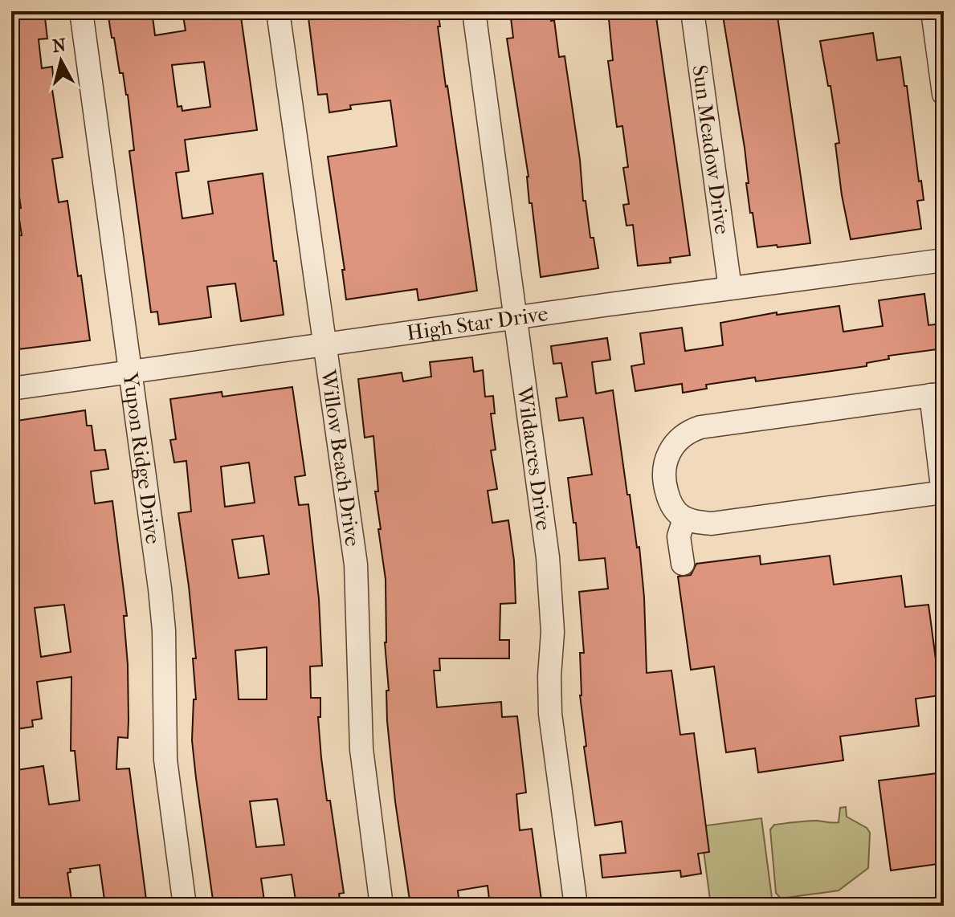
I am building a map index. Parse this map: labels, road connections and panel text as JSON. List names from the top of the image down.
{
  "streets": {
    "street": [
      "Sun Meadow Drive",
      "High Star Drive",
      "Yupon Ridge Drive",
      "Willow Beach Drive",
      "Wildacres Drive"
    ]
  },
  "crossings": [
    ["Sun Meadow Drive", "High Star Drive"],
    ["High Star Drive", "Yupon Ridge Drive"],
    ["High Star Drive", "Willow Beach Drive"],
    ["High Star Drive", "Wildacres Drive"]
  ],
  "north": "top"
}
